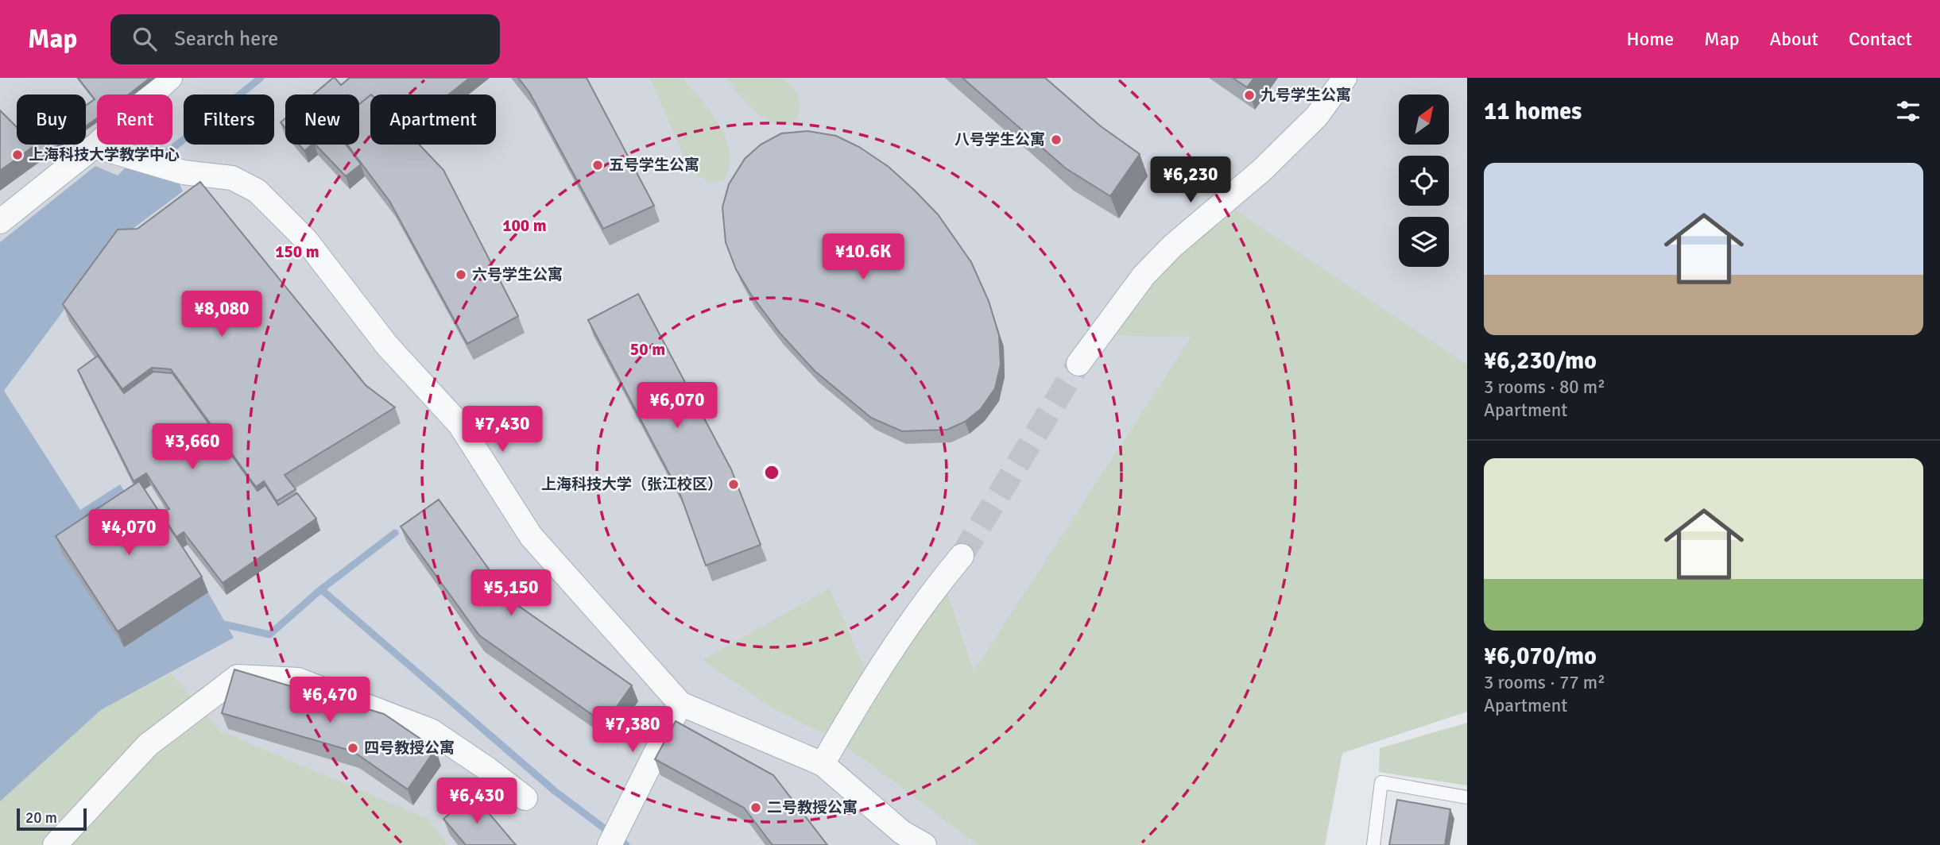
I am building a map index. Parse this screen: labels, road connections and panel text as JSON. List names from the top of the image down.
{
  "places": [
    "九号学生公寓",
    "八号学生公寓",
    "上海科技大学教学中心",
    "五号学生公寓",
    "六号学生公寓",
    "上海科技大学（张江校区）",
    "四号教授公寓",
    "二号教授公寓"
  ],
  "scale_bar": "20 m",
  "north": "top right",
  "page": {
    "header": "Map",
    "search": "Search here",
    "nav": [
      "Home",
      "Map",
      "About",
      "Contact"
    ],
    "heading": "11 homes",
    "chip": [
      "Buy",
      "Rent",
      "Filters",
      "New",
      "Apartment"
    ],
    "list": [
      {
        "name": "¥6,230/mo",
        "note": "3 rooms · 80 m² · Apartment"
      },
      {
        "name": "¥6,070/mo",
        "note": "3 rooms · 77 m² · Apartment"
      }
    ],
    "price": [
      "¥6,230",
      "¥10.6K",
      "¥8,080",
      "¥6,070",
      "¥7,430",
      "¥3,660",
      "¥4,070",
      "¥5,150",
      "¥6,470",
      "¥7,380",
      "¥6,430"
    ],
    "scale": "20 m"
  },
  "rings": ["100 m", "150 m", "50 m"]
}
